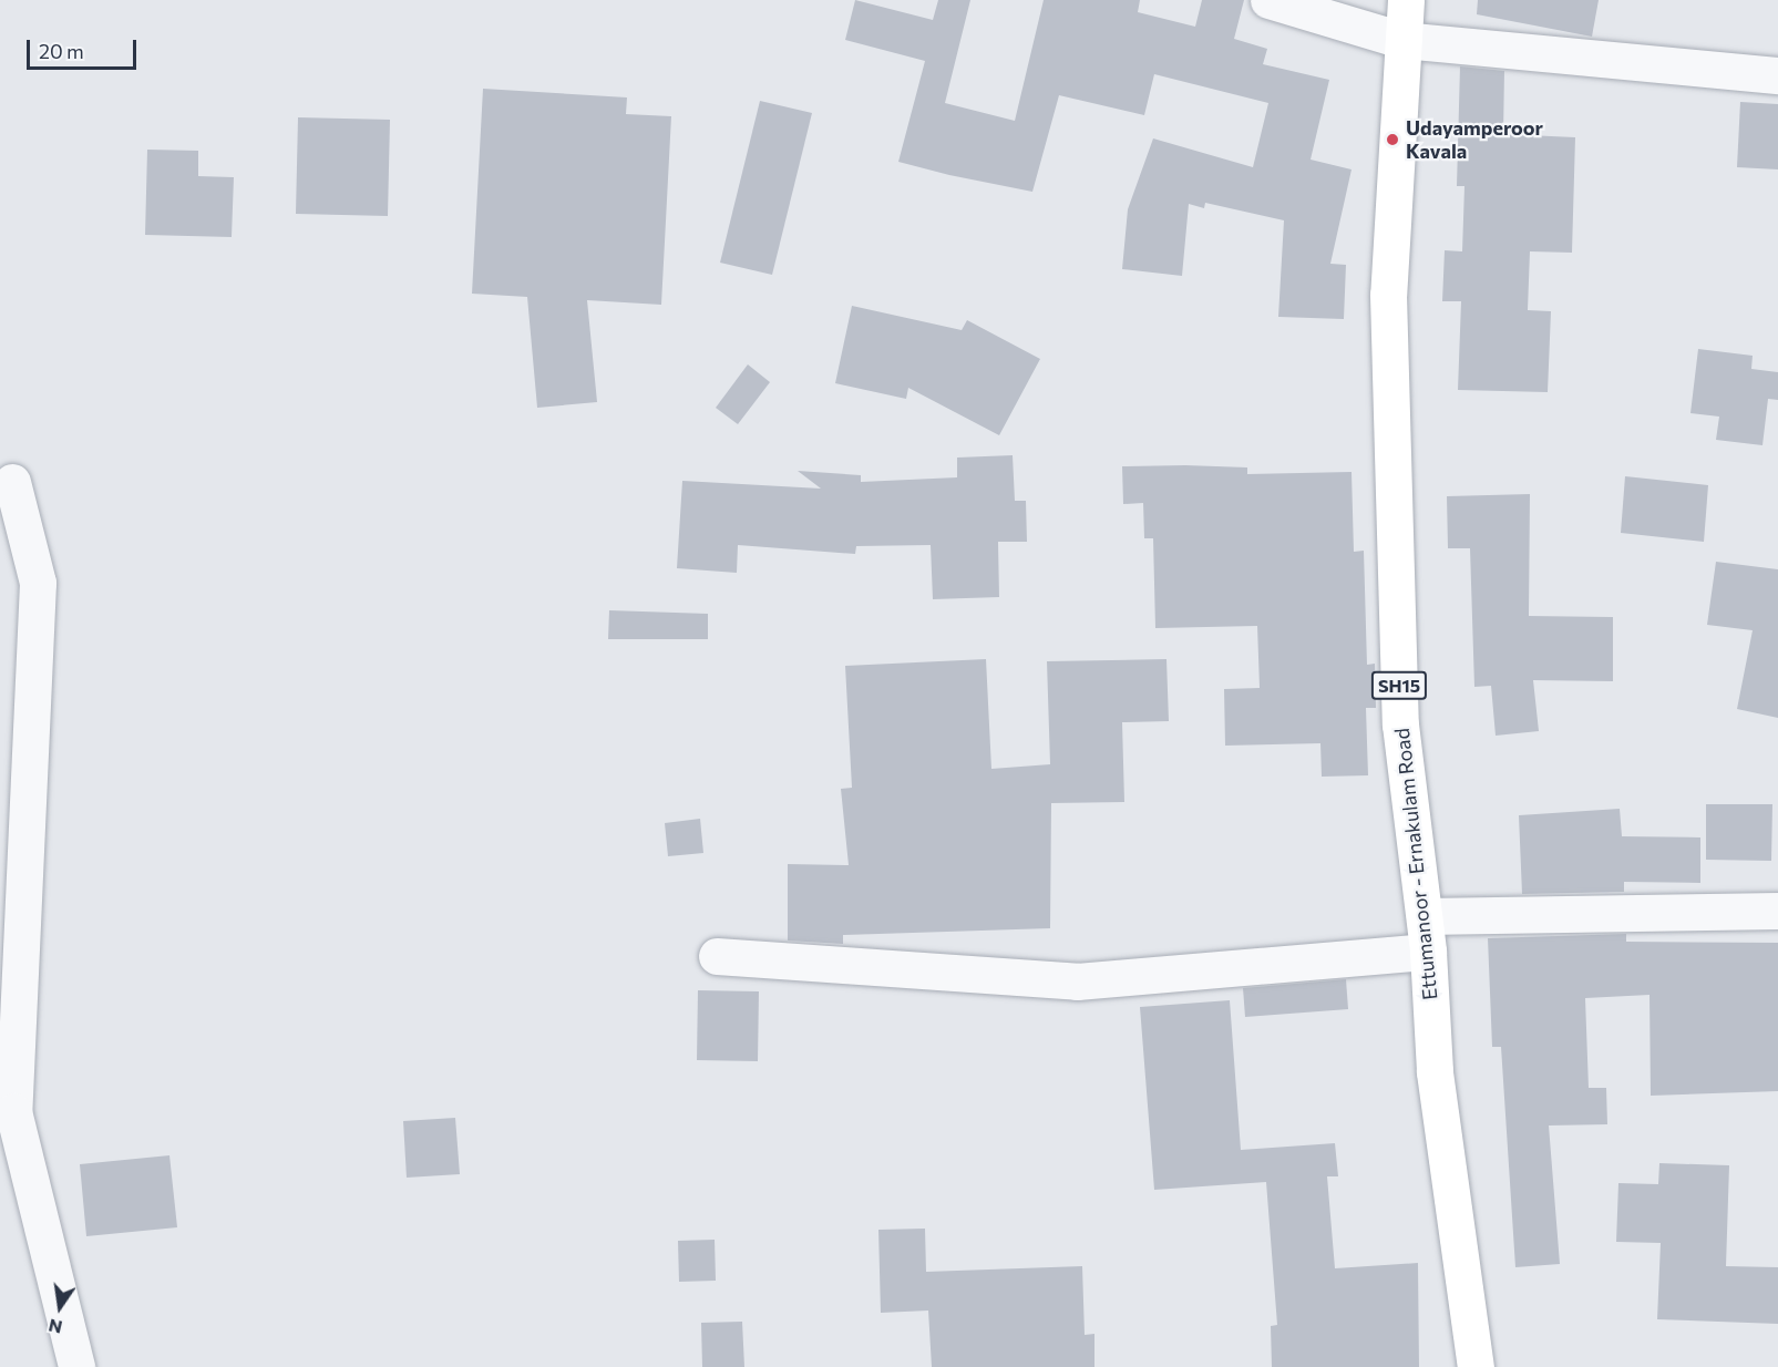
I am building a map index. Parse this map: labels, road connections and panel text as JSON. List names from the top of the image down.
{
  "streets": {
    "main road": ["SH15", "Ettumanoor - Ernakulam Road"]
  },
  "places": ["Udayamperoor Kavala"],
  "scale_bar": "20 m",
  "north": "bottom"
}
